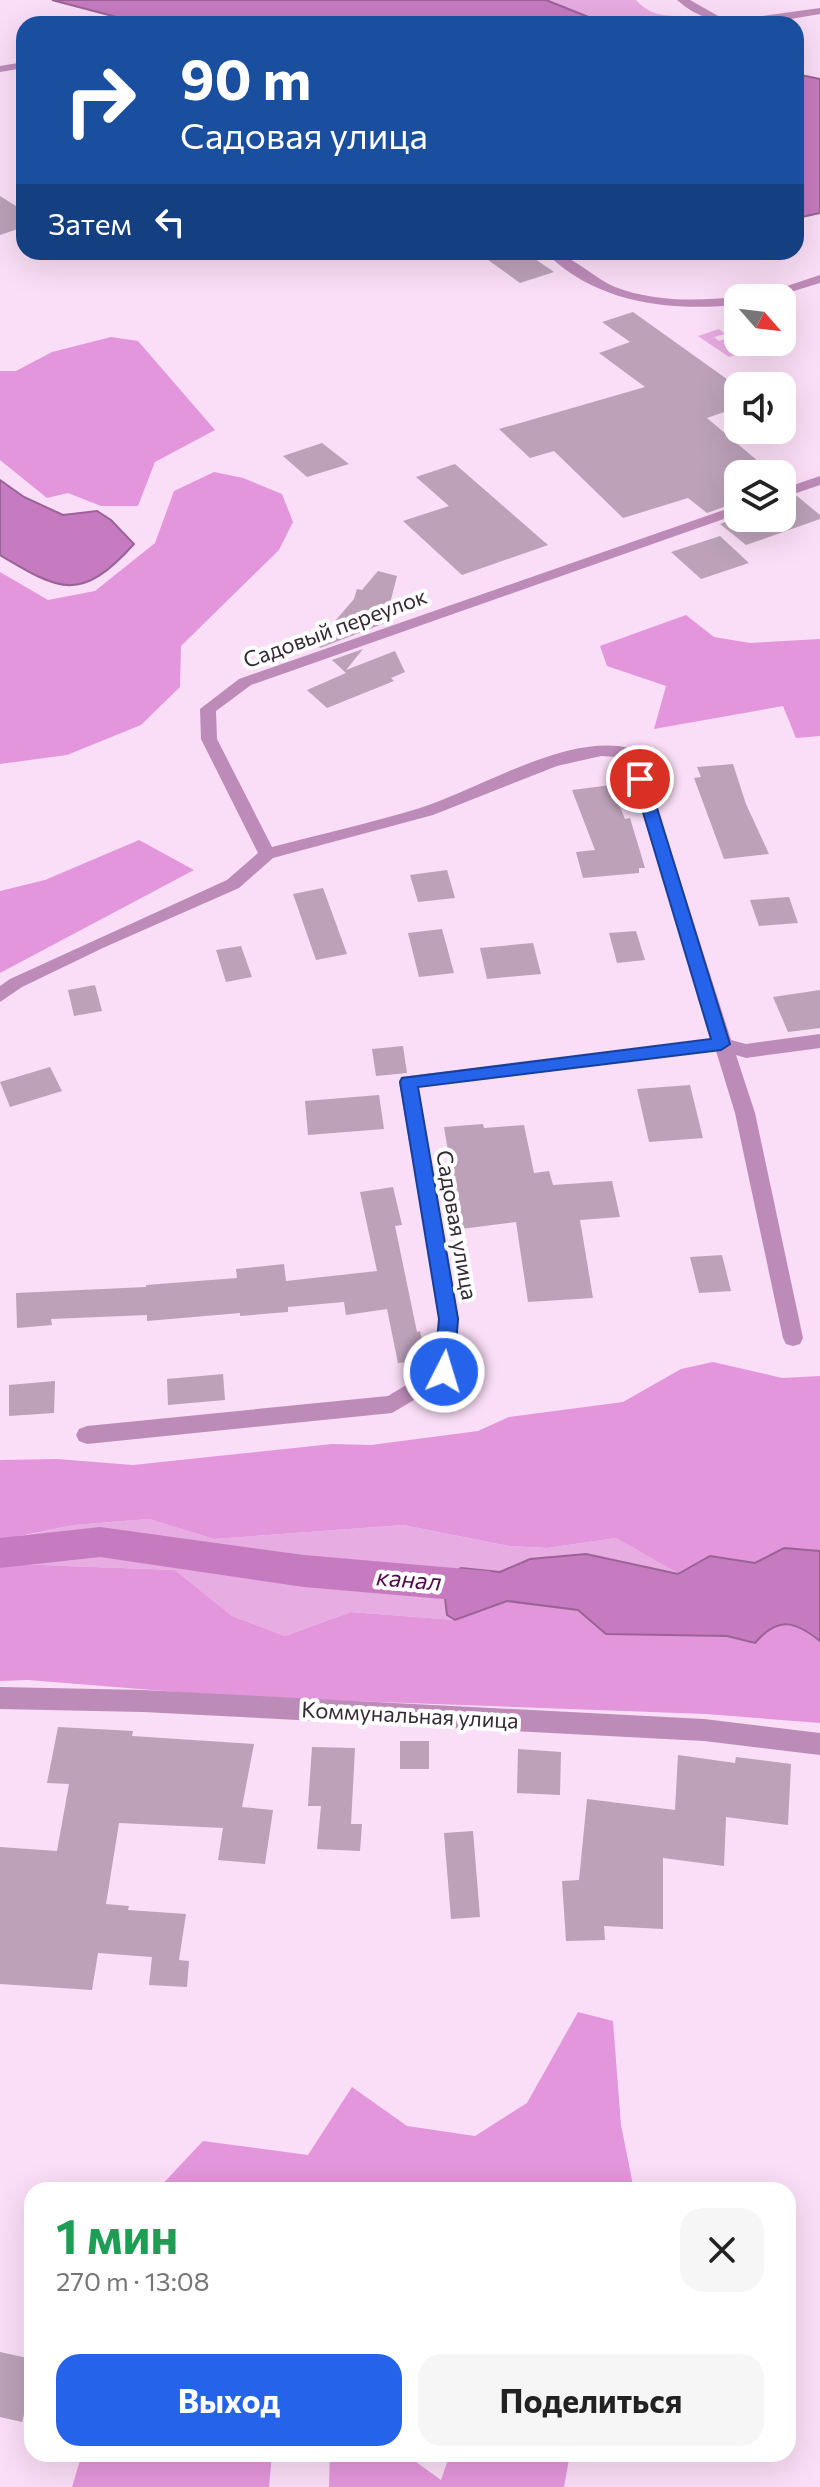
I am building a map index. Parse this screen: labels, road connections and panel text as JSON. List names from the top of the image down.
{
  "streets": {
    "street": ["Садовый переулок", "Садовая улица", "Коммунальная улица"]
  },
  "water": ["канал"],
  "north": "bottom right",
  "page": {
    "turn": ["90 m", "Садовая улица"],
    "then": "Затем",
    "heading": ["1 мин", "270 m · 13:08"],
    "buttons": ["Выход", "Поделиться"]
  }
}
